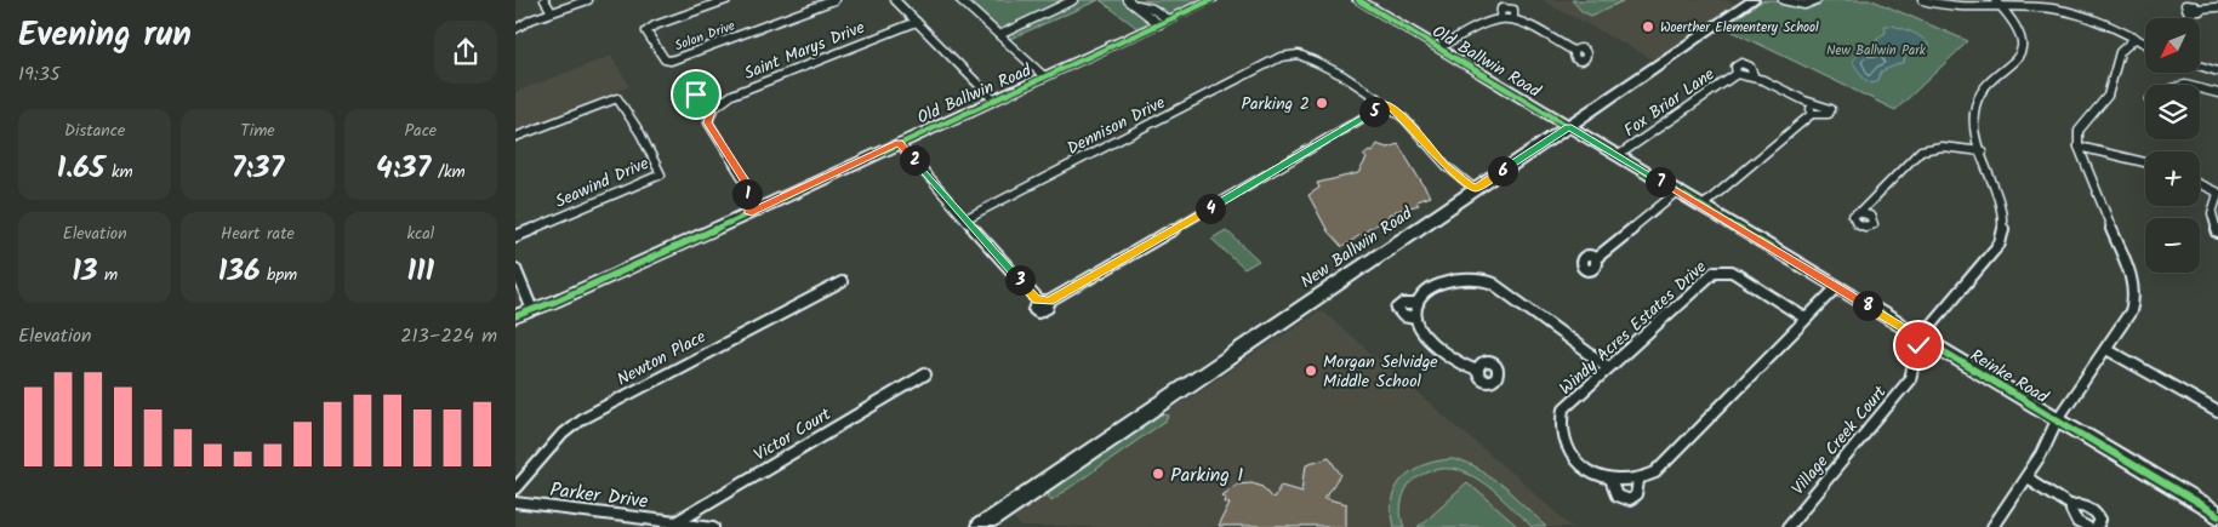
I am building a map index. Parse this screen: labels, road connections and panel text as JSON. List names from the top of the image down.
{
  "streets": {
    "street": [
      "Solon Drive",
      "Saint Marys Drive",
      "Old Ballwin Road",
      "Fox Briar Lane",
      "Dennison Drive",
      "Seawind Drive",
      "New Ballwin Road",
      "Windy Acres Estates Drive",
      "Newton Place",
      "Reinke Road",
      "Victor Court",
      "Village Creek Court",
      "Parker Drive"
    ]
  },
  "crossings": [
    ["Old Ballwin Road", "New Ballwin Road"],
    ["Old Ballwin Road", "Reinke Road"],
    ["Fox Briar Lane", "Reinke Road"],
    ["Dennison Drive", "New Ballwin Road"],
    ["New Ballwin Road", "Reinke Road"],
    ["Windy Acres Estates Drive", "Reinke Road"],
    ["Reinke Road", "Village Creek Court"],
    ["Victor Court", "Parker Drive"]
  ],
  "parks": ["New Ballwin Park"],
  "places": [
    "Woerther Elementery School",
    "Parking 2",
    "Morgan Selvidge Middle School",
    "Parking 1"
  ],
  "north": "bottom left",
  "page": {
    "heading": ["Evening run", "19:35"],
    "map_buttons": ["+", "−"],
    "pins": [
      "5",
      "2",
      "6",
      "7",
      "1",
      "4",
      "3",
      "8"
    ],
    "stats": [
      ["Distance", "1.65 km"],
      ["Time", "7:37"],
      ["Pace", "4:37 /km"],
      ["Elevation", "13 m"],
      ["Heart rate", "136 bpm"],
      ["kcal", "111"]
    ],
    "chart": ["Elevation", "213–224 m"]
  }
}
